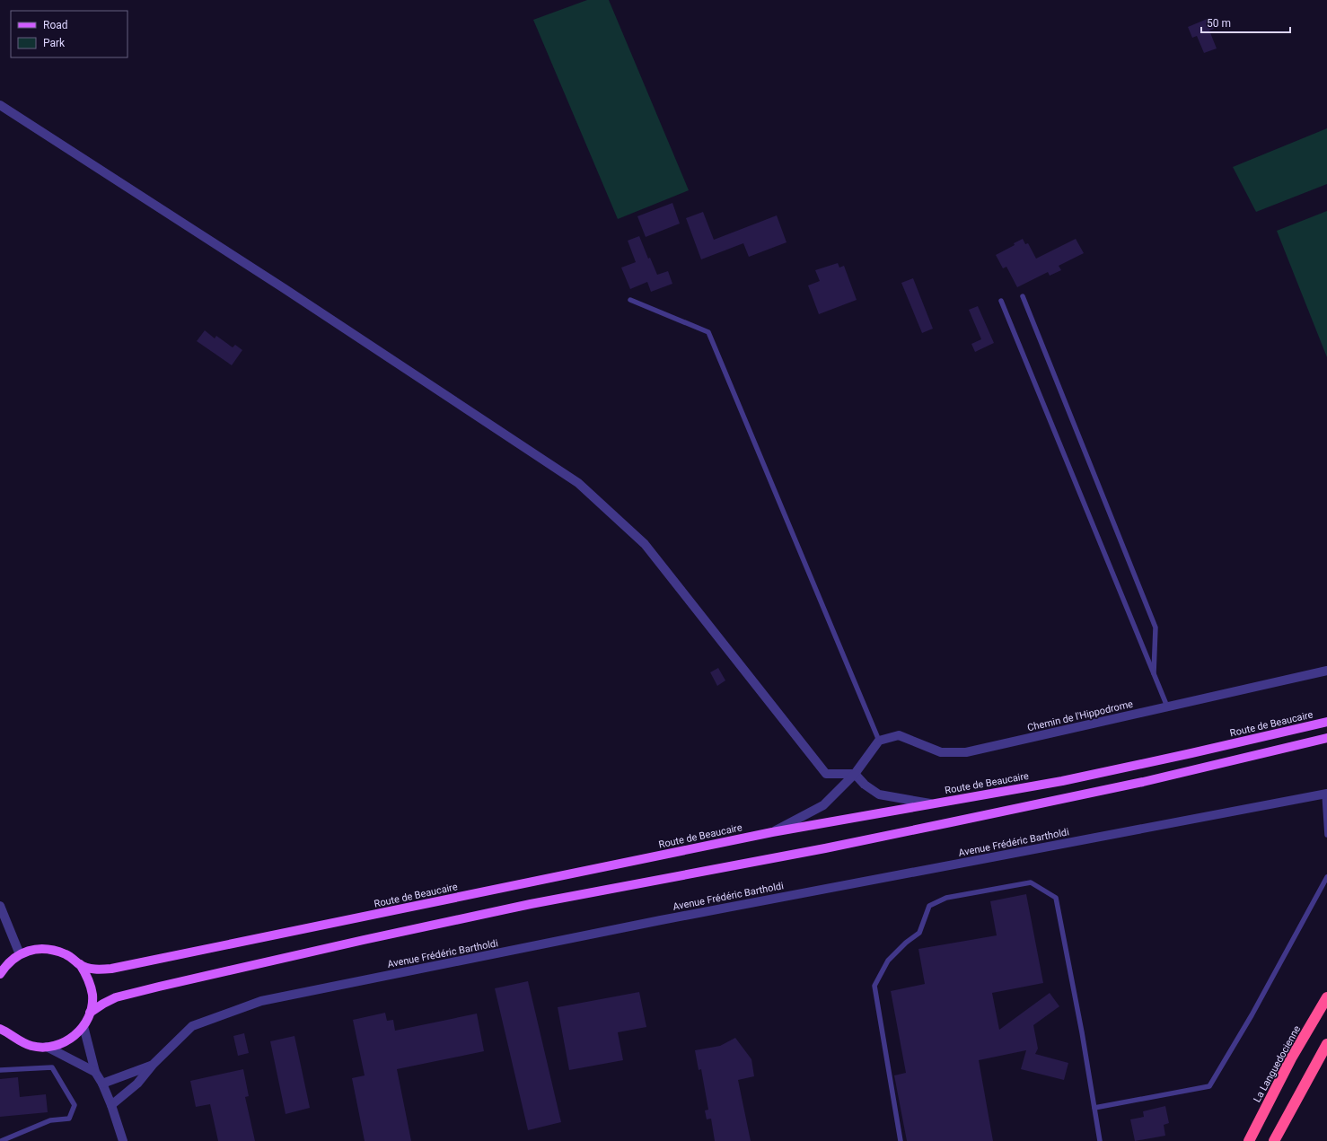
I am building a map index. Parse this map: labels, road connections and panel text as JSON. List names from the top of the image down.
{
  "streets": {
    "highway": ["La Languedocienne"],
    "main road": ["Route de Beaucaire"],
    "street": ["Chemin de l'Hippodrome", "Avenue Frédéric Bartholdi"]
  },
  "legend": ["Road", "Park"],
  "scale_bar": "50 m"
}
